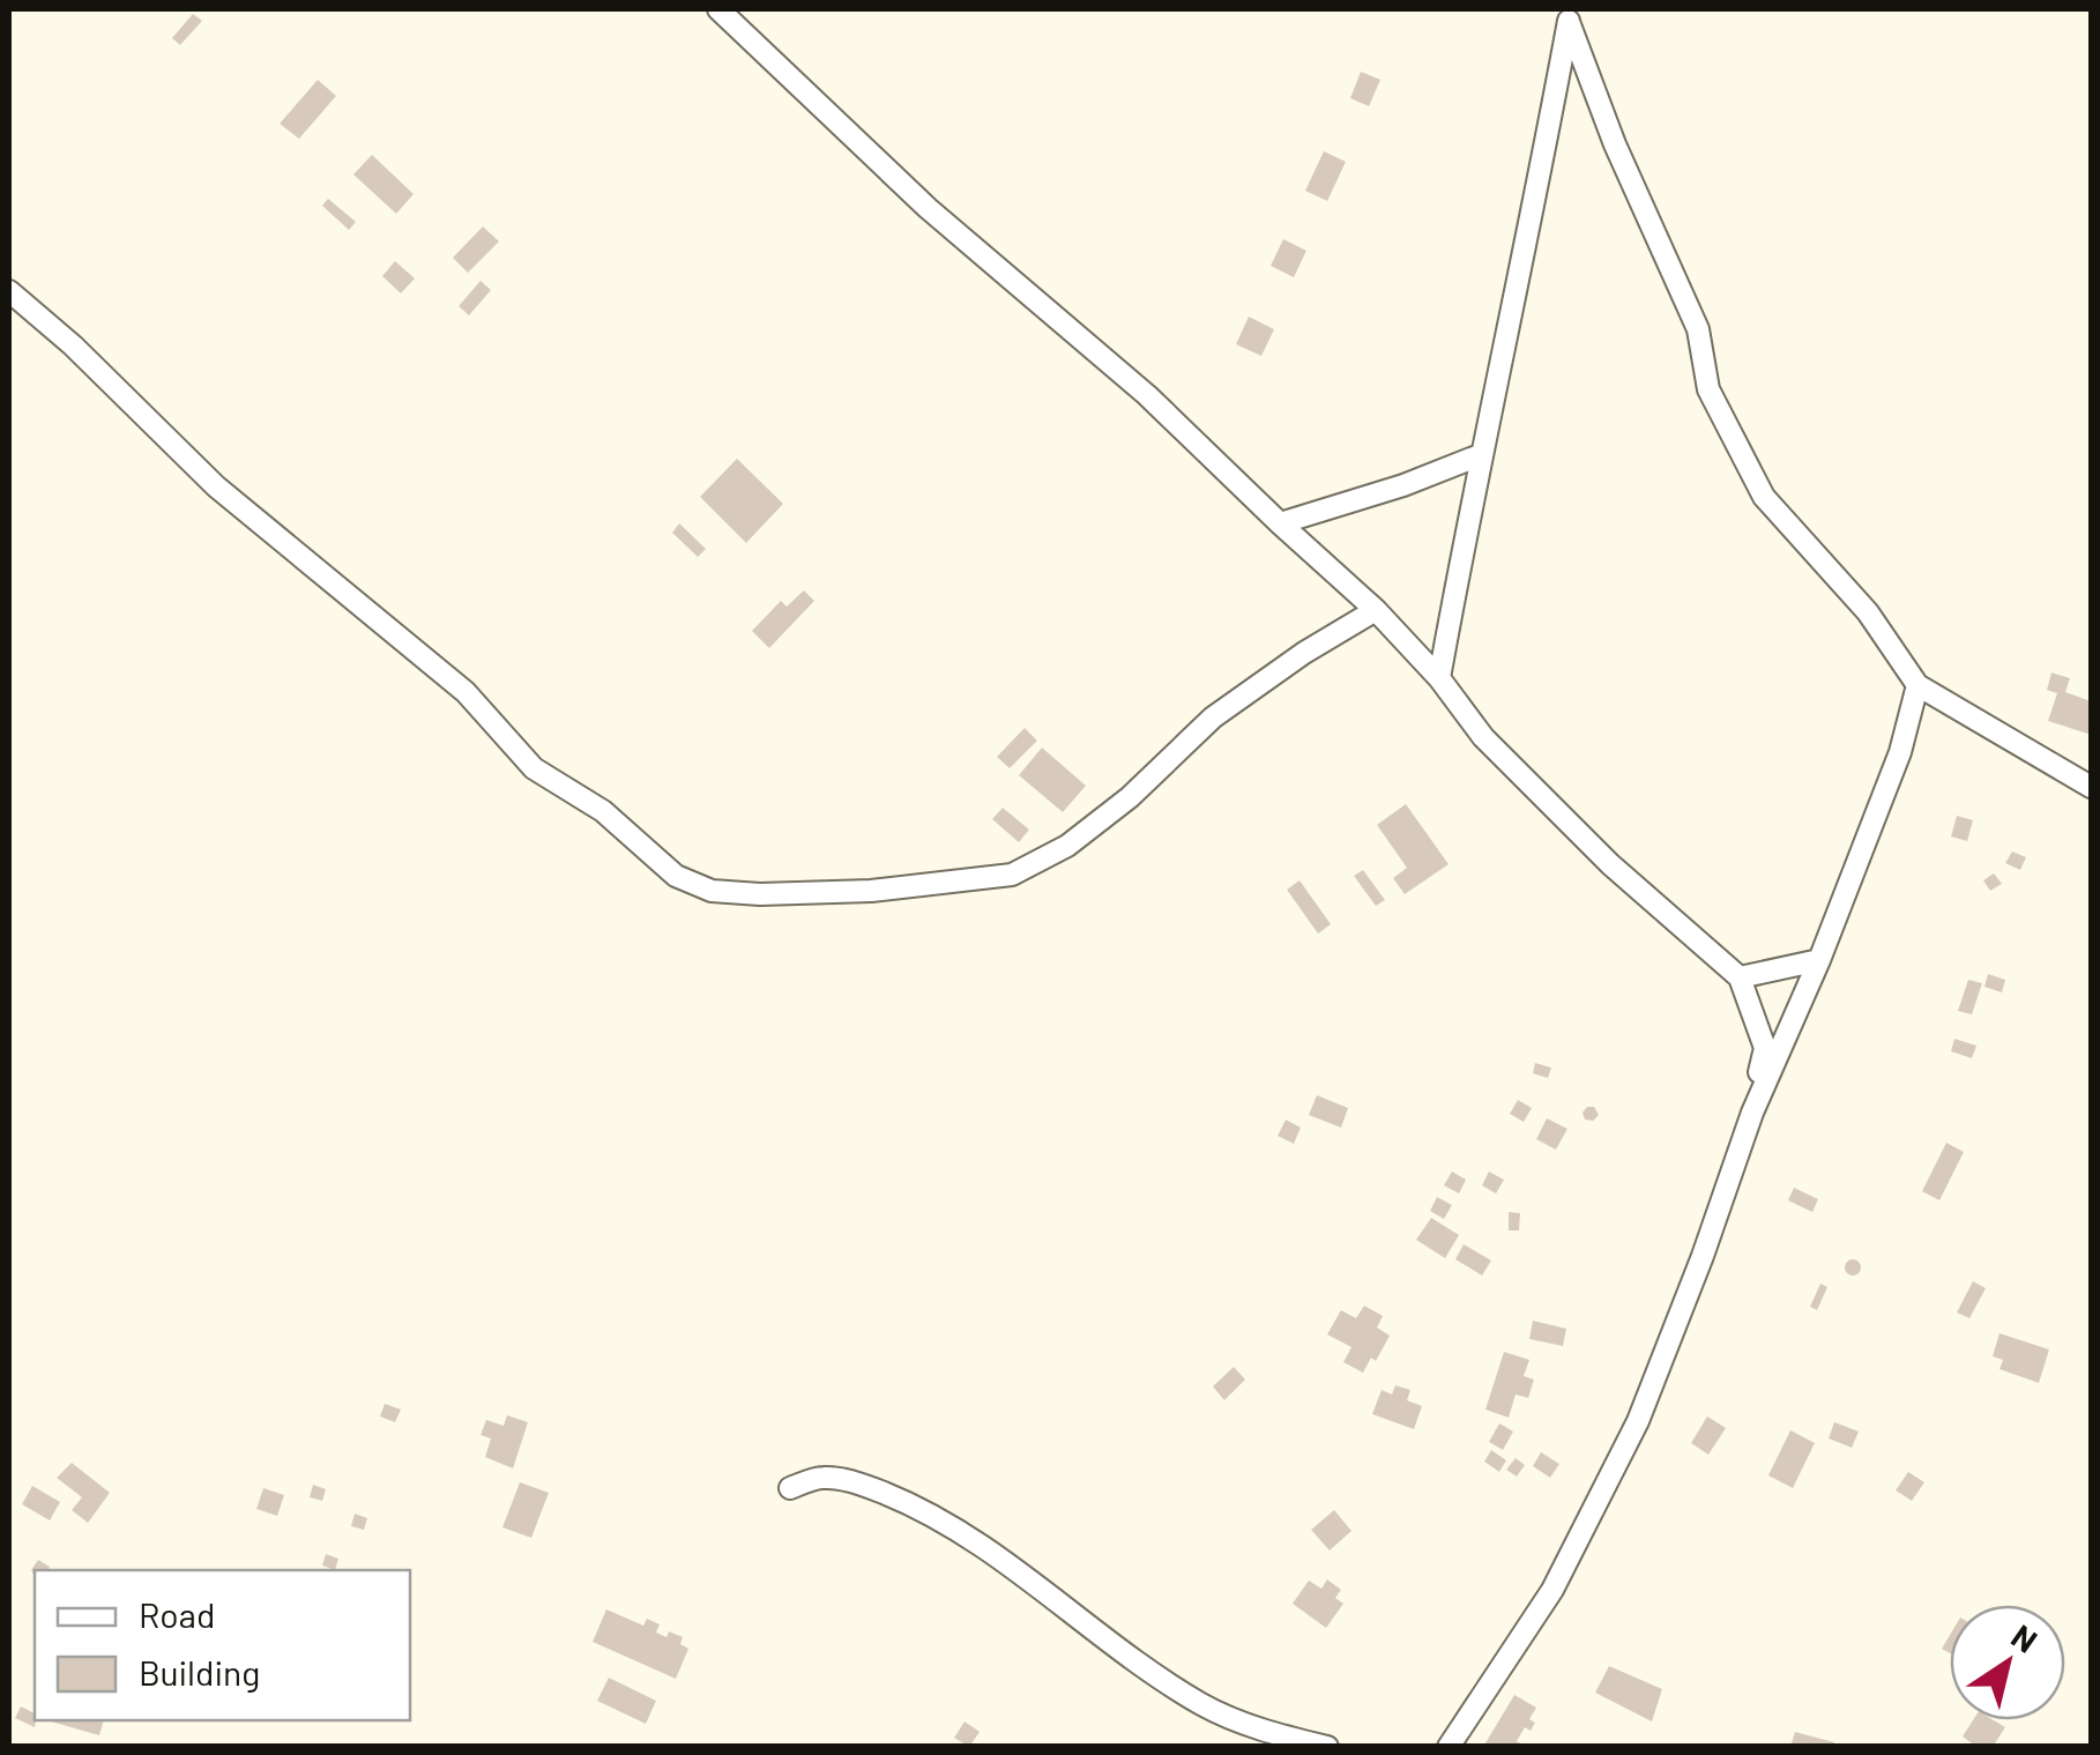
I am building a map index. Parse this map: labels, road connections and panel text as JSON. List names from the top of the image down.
{
  "legend": ["Road", "Building"],
  "north": "top right"
}
